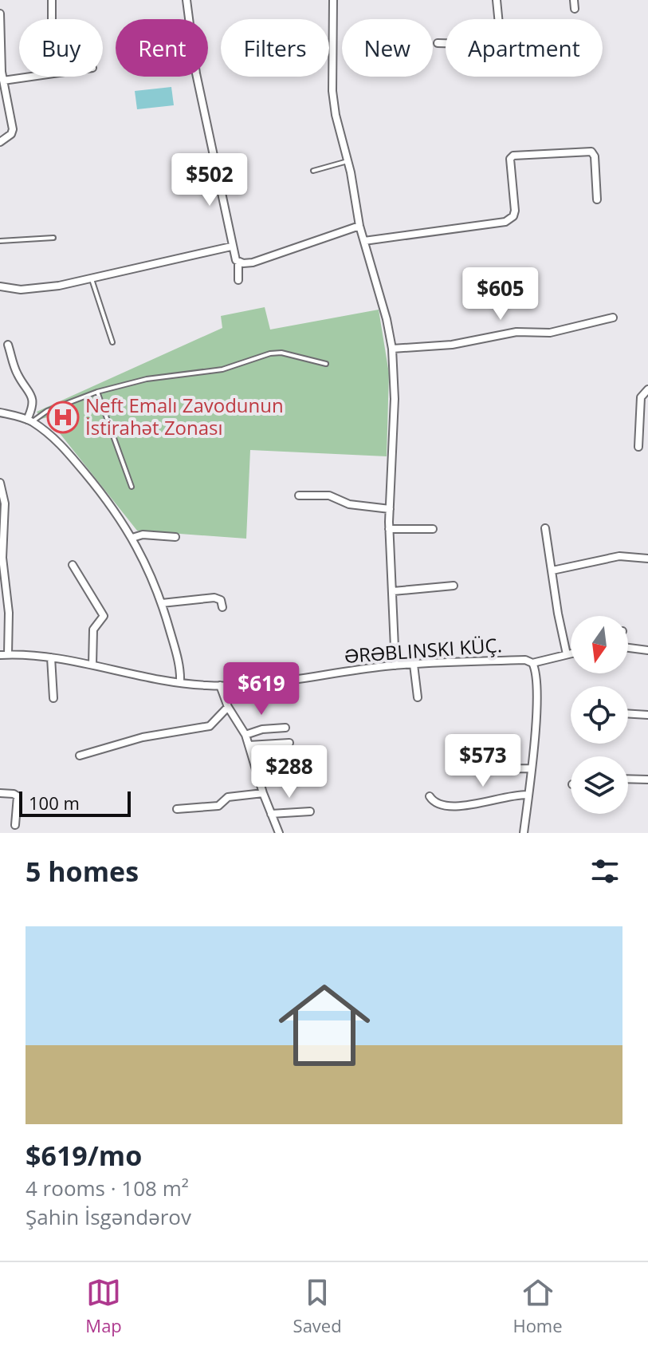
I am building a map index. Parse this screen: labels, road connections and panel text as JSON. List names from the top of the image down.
{
  "streets": {
    "street": ["ƏRƏBLINSKI KÜÇ."]
  },
  "places": {
    "hospital": ["Neft Emalı Zavodunun İstirahət Zonası"]
  },
  "scale_bar": "100 m",
  "north": "bottom",
  "page": {
    "chip": [
      "Buy",
      "Rent",
      "Filters",
      "New",
      "Apartment"
    ],
    "price": [
      "$502",
      "$605",
      "$619",
      "$573",
      "$288"
    ],
    "scale": "100 m",
    "heading": "5 homes",
    "list": [
      {
        "name": "$619/mo",
        "note": "4 rooms · 108 m² · Şahin İsgəndərov"
      }
    ],
    "tabs": ["Map", "Saved", "Home"]
  }
}
